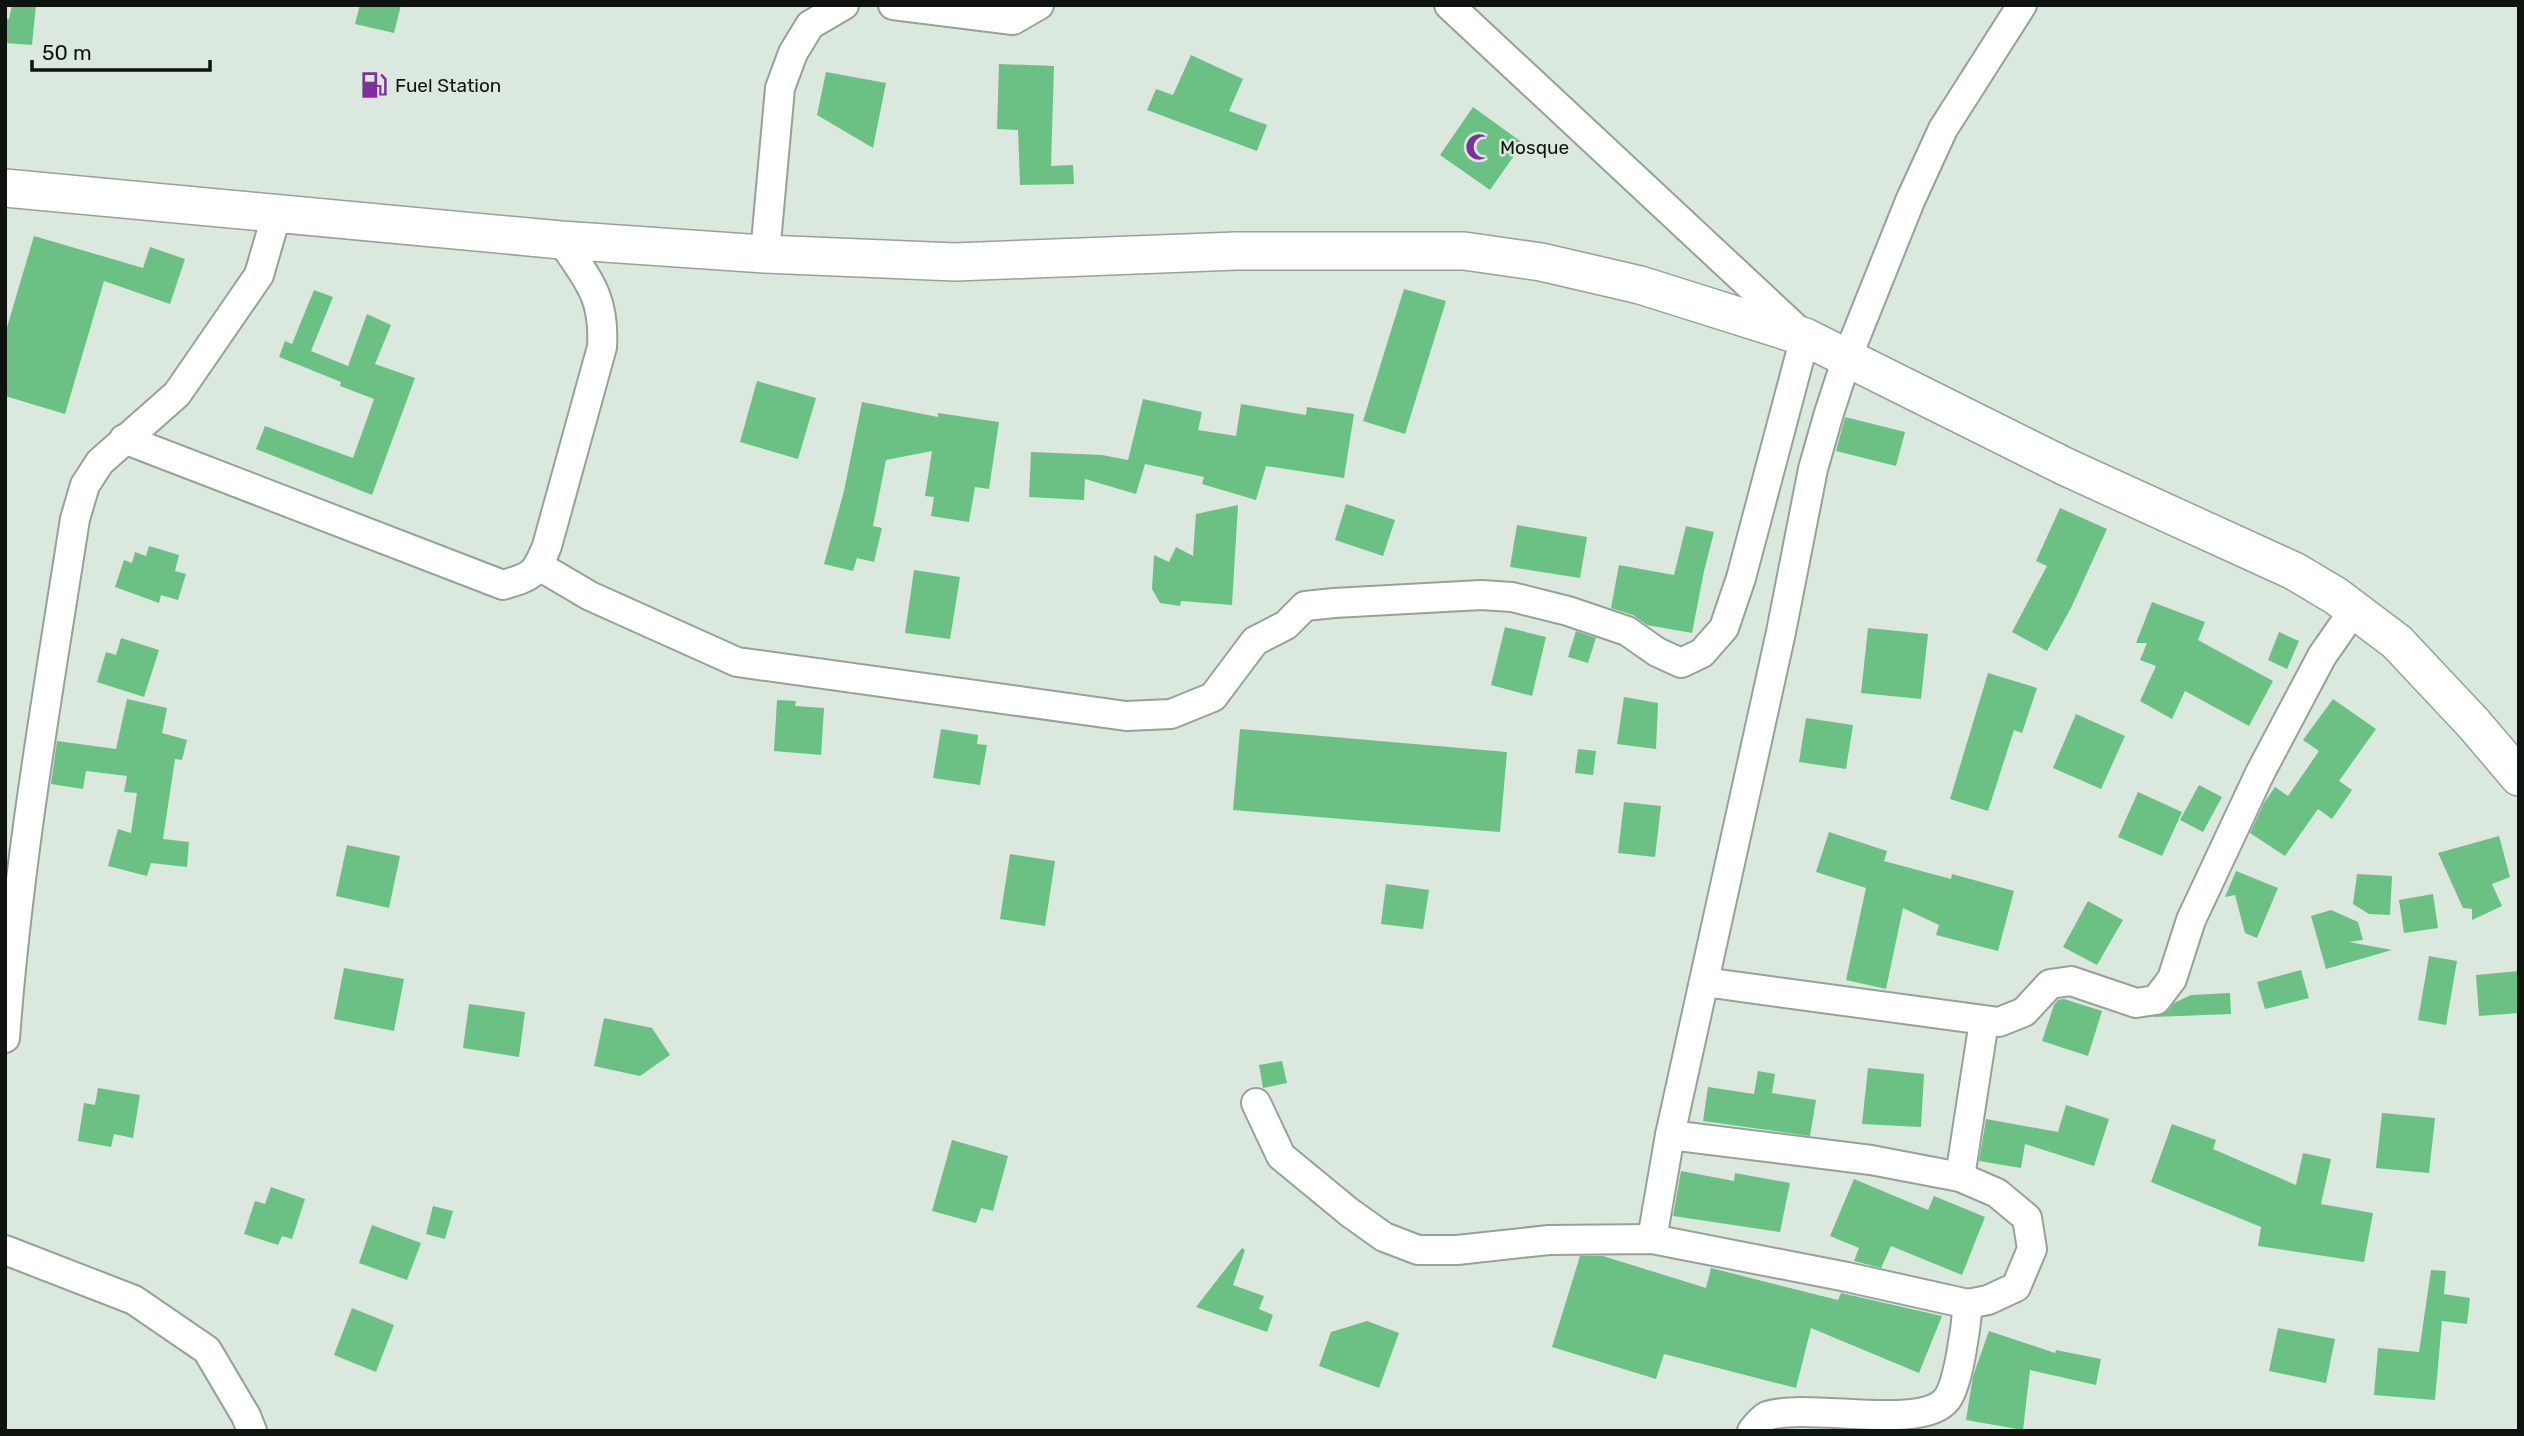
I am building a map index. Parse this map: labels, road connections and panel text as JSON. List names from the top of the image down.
{
  "places": {
    "fuel station": ["Fuel Station"],
    "mosque": ["Mosque"]
  },
  "scale_bar": "50 m"
}
